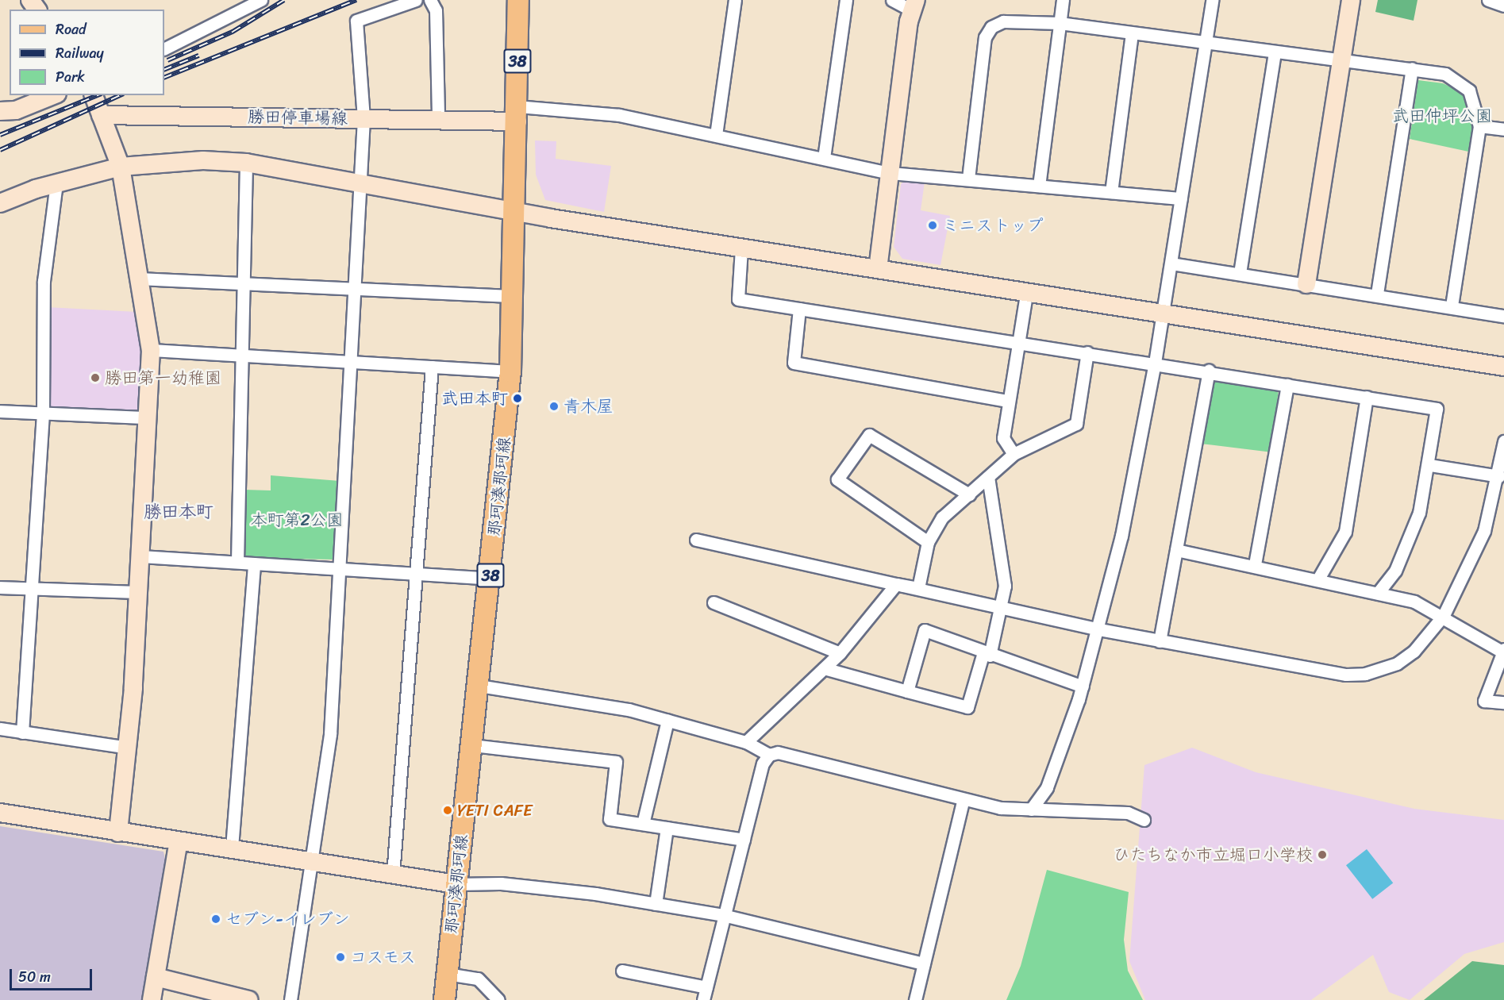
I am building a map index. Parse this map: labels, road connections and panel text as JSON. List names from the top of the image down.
{
  "streets": {
    "main road": ["38", "那珂湊那珂線"],
    "street": ["勝田停車場線"]
  },
  "crossings": [
    ["勝田停車場線", "那珂湊那珂線"]
  ],
  "districts": ["勝田本町"],
  "parks": ["武田仲坪公園", "本町第2公園"],
  "places": [
    "ミニストップ",
    "勝田第一幼稚園",
    "武田本町",
    "青木屋",
    "YETI CAFE",
    "ひたちなか市立堀口小学校",
    "セブン-イレブン",
    "コスモス"
  ],
  "legend": ["Road", "Railway", "Park"],
  "scale_bar": "50 m"
}
